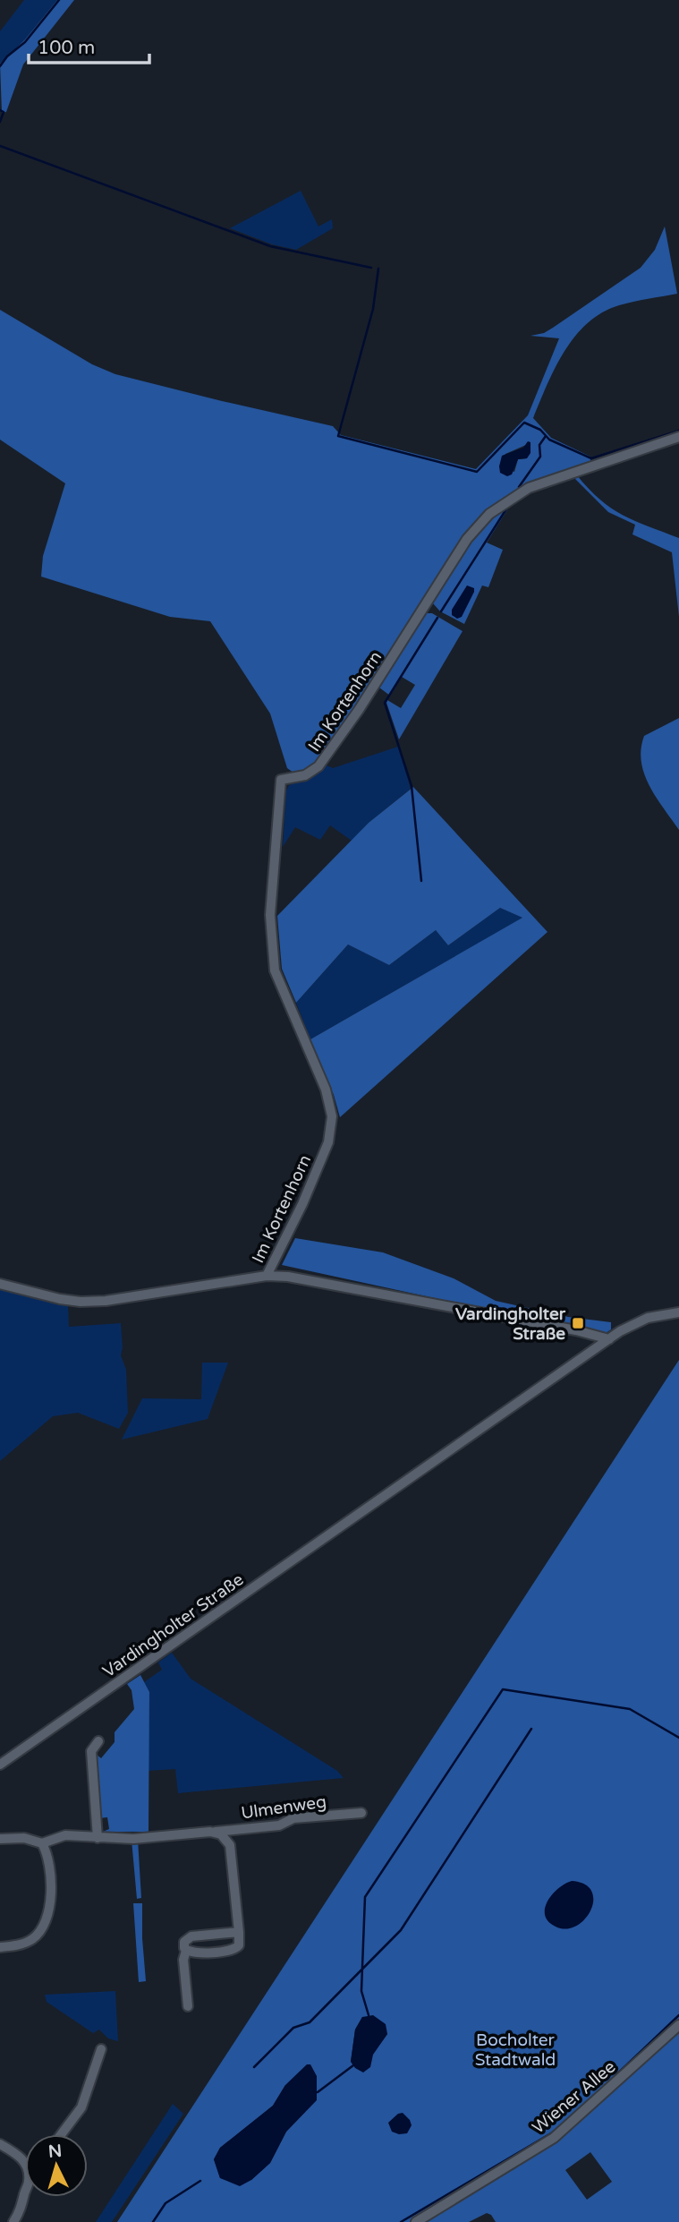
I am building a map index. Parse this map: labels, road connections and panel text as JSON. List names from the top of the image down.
{
  "streets": {
    "street": [
      "Im Kortenhorn",
      "Vardingholter Straße",
      "Ulmenweg",
      "Wiener Allee"
    ]
  },
  "parks": ["Bocholter Stadtwald"],
  "places": {
    "transit": ["Vardingholter Straße"]
  },
  "scale_bar": "100 m",
  "north": "top"
}
